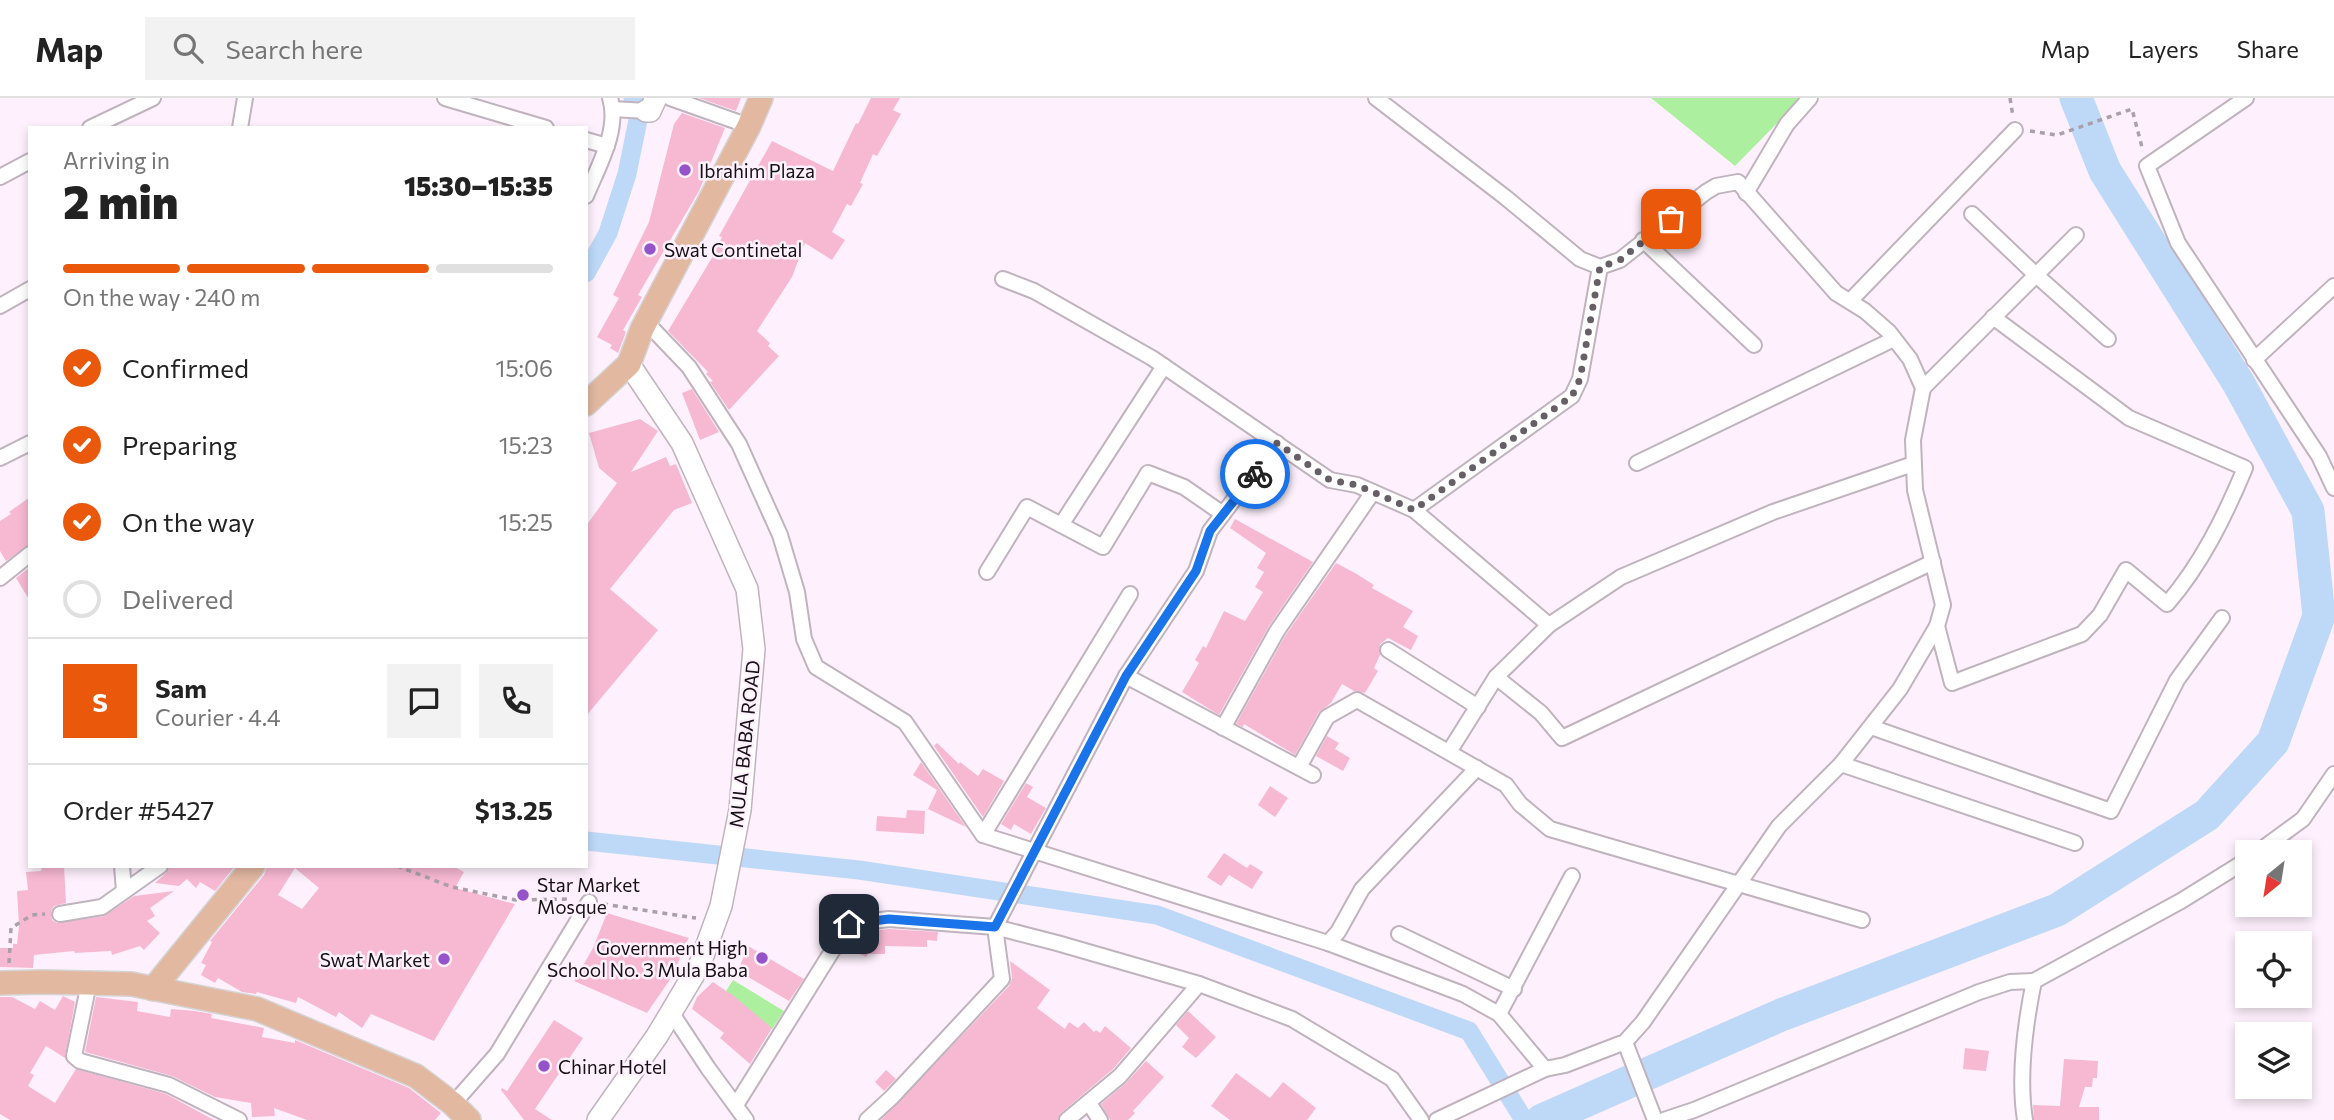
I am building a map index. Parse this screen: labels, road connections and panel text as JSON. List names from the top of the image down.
{
  "streets": {
    "main road": ["MULA BABA ROAD"]
  },
  "places": [
    "Ibrahim Plaza",
    "Swat Continetal",
    "Star Market Mosque",
    "Government High School No. 3 Mula Baba",
    "Swat Market",
    "Chinar Hotel"
  ],
  "north": "bottom left",
  "page": {
    "header": "Map",
    "search": "Search here",
    "nav": ["Map", "Layers", "Share"],
    "heading": ["2 min", "Arriving in", "15:30–15:35"],
    "panel": [
      "Sam",
      "Courier · 4.4",
      "Order #5427",
      "$13.25"
    ],
    "bar": "On the way · 240 m",
    "list": [
      ["Confirmed", "15:06"],
      ["Preparing", "15:23"],
      ["On the way", "15:25"],
      "Delivered"
    ],
    "round": "S"
  }
}
